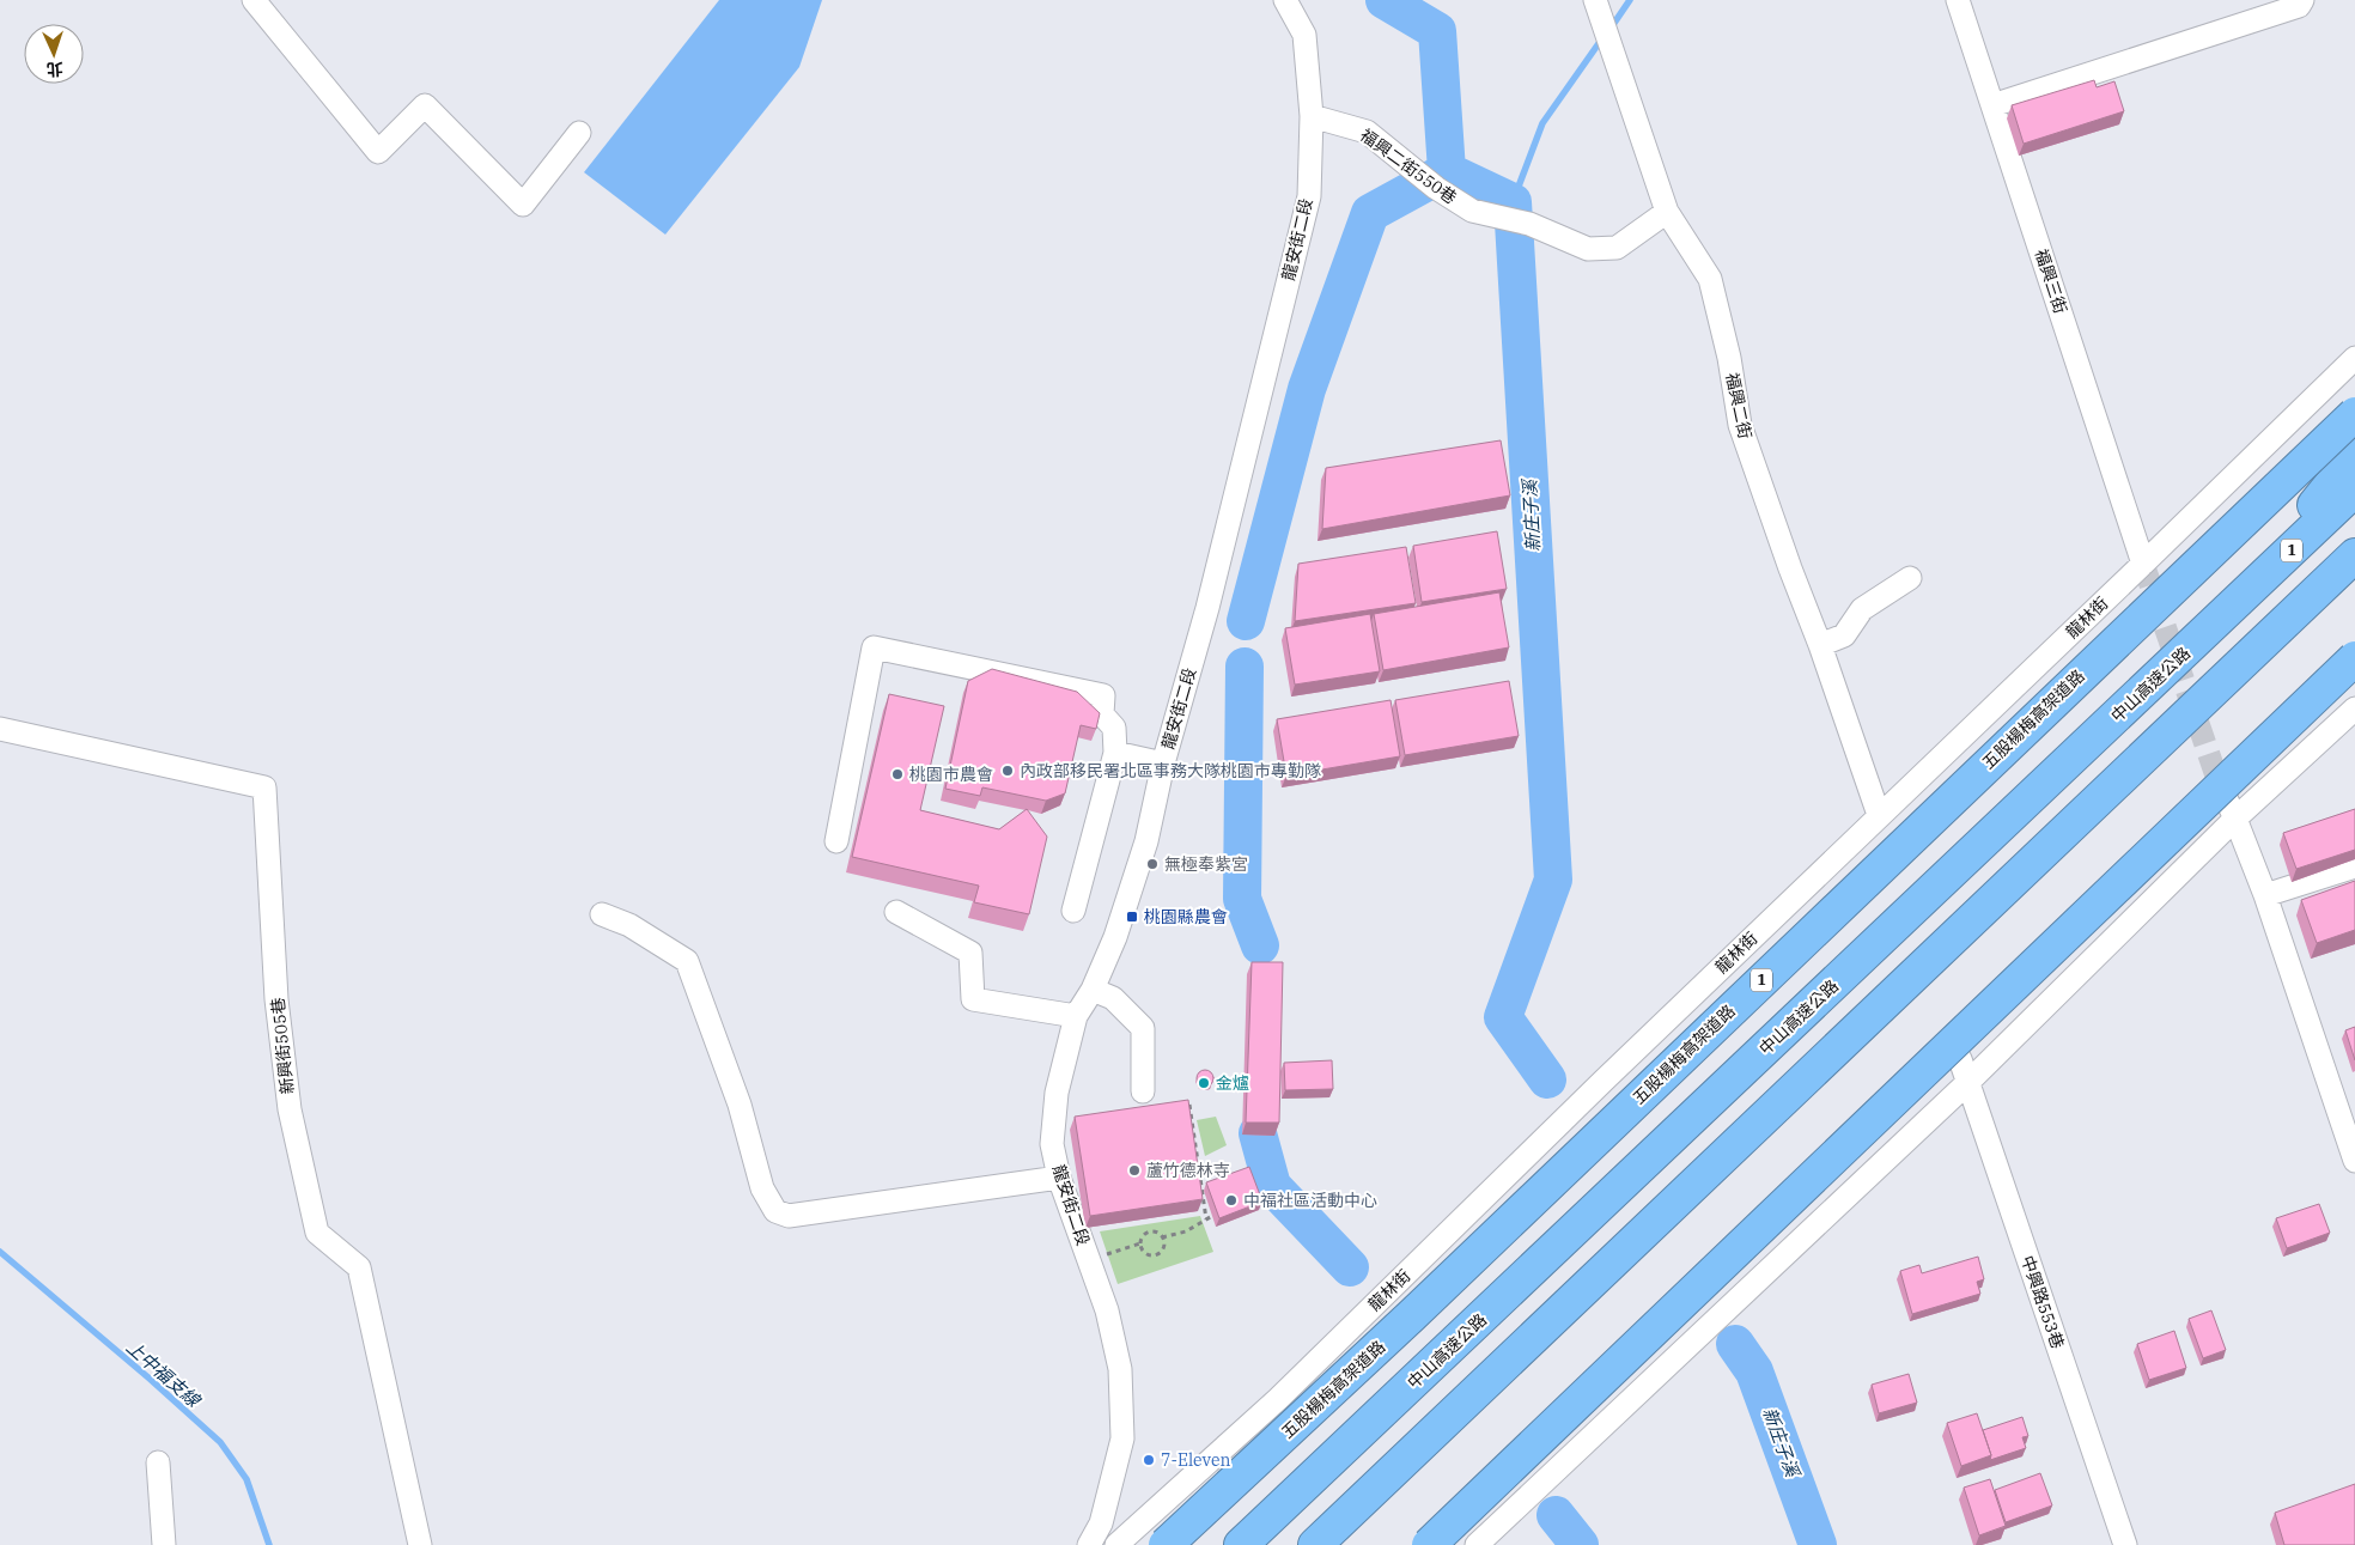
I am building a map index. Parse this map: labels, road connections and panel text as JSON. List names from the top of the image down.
{
  "streets": {
    "highway": ["1", "中山高速公路", "五股楊梅高架道路"],
    "street": [
      "福興二街550巷",
      "龍安街二段",
      "福興三街",
      "福興二街",
      "龍林街",
      "新興街505巷",
      "中興路553巷"
    ]
  },
  "crossings": [
    ["福興二街550巷", "龍安街二段"],
    ["福興二街550巷", "福興二街"],
    ["福興三街", "龍林街"],
    ["福興二街", "龍林街"]
  ],
  "water": ["新庄子溪", "上中福支線"],
  "places": {
    "other": [
      "內政部移民署北區事務大隊桃園市專勤隊",
      "桃園市農會",
      "無極奉紫宮",
      "金爐",
      "蘆竹德林寺",
      "中福社區活動中心",
      "7-Eleven"
    ],
    "transit": ["桃園縣農會"]
  },
  "north": "bottom"
}
